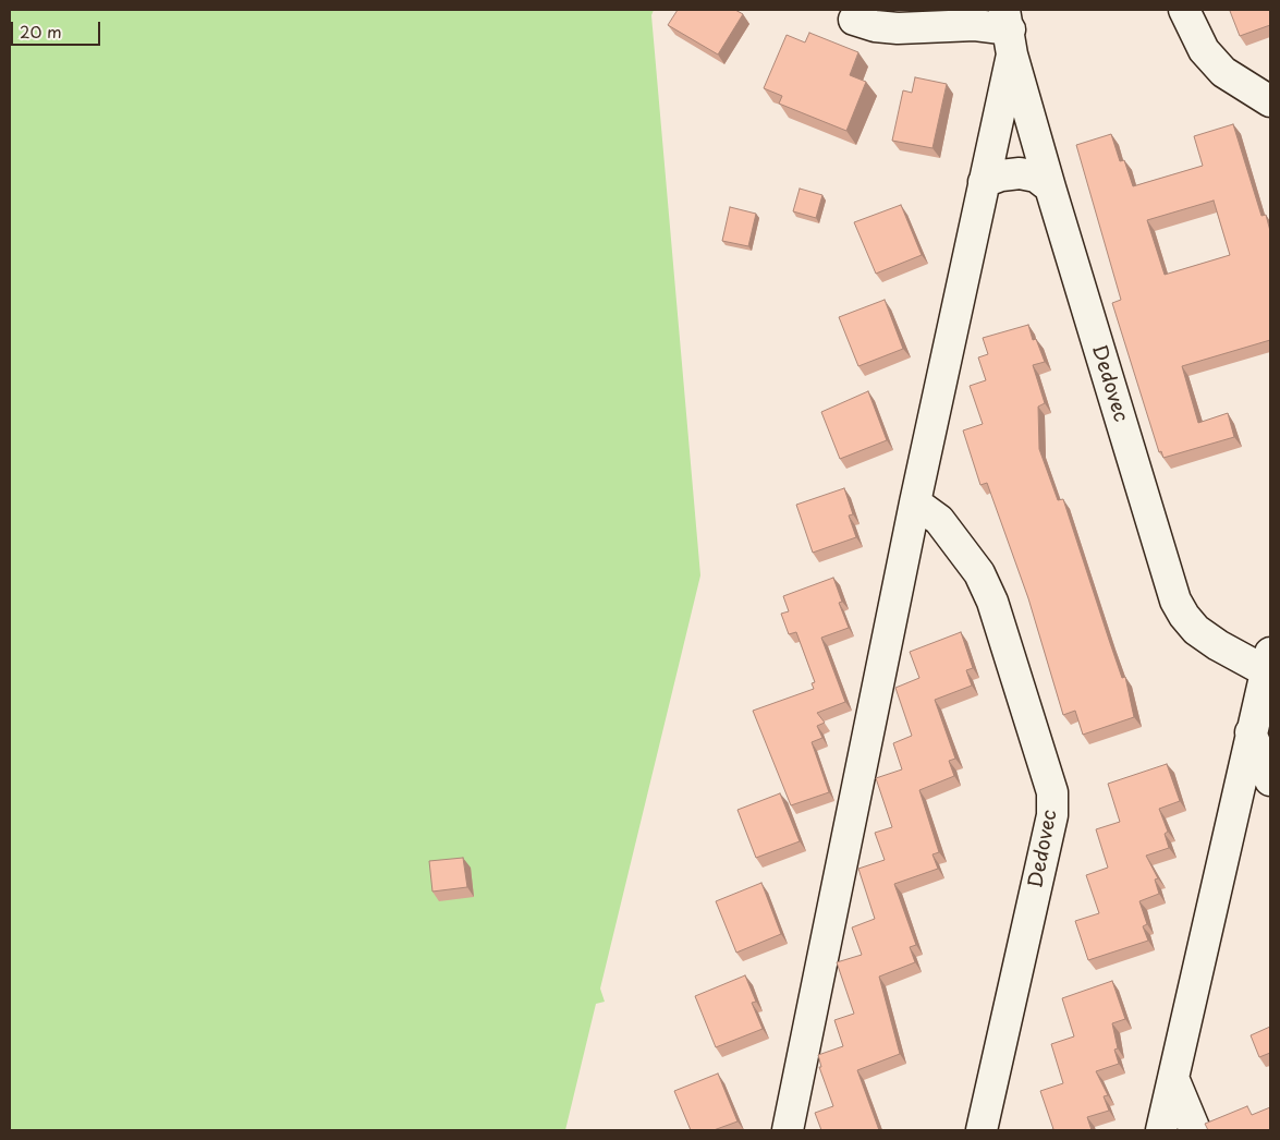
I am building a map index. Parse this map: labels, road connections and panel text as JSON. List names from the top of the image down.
{
  "streets": {
    "street": ["Dedovec"]
  },
  "scale_bar": "20 m"
}
